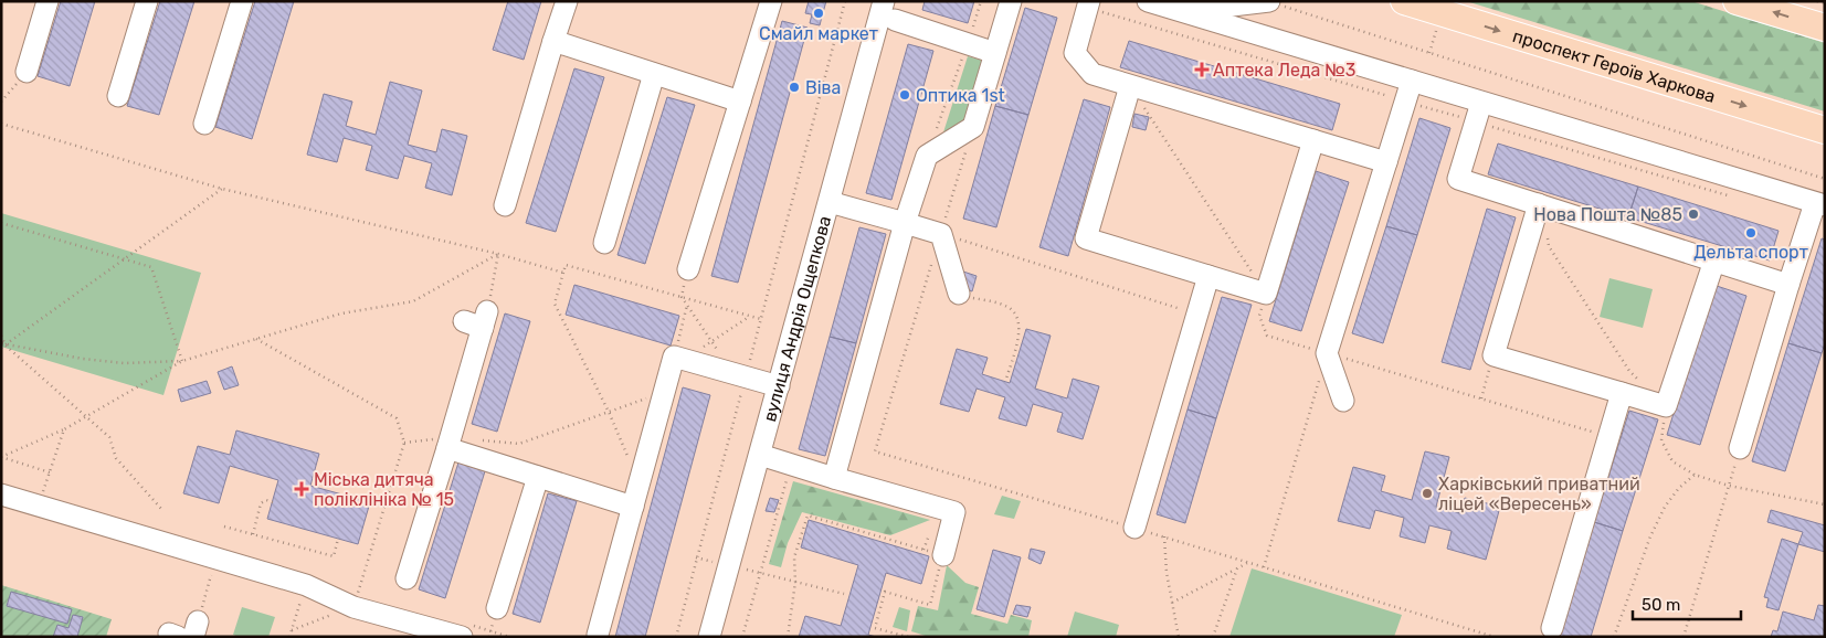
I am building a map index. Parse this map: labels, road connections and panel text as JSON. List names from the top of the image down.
{
  "streets": {
    "main road": ["проспект Героїв Харкова"],
    "street": ["вулиця Андрія Ощепкова"]
  },
  "one_way": ["проспект Героїв Харкова"],
  "places": {
    "other": [
      "Смайл маркет",
      "Віва",
      "Оптика 1st",
      "Нова Пошта №85",
      "Дельта спорт",
      "Харківський приватний ліцей «Вересень»"
    ],
    "health": ["Аптека Леда №3", "Міська дитяча поліклініка № 15"]
  },
  "scale_bar": "50 m"
}
